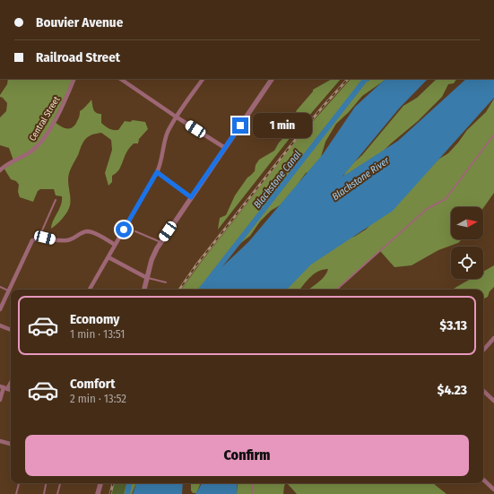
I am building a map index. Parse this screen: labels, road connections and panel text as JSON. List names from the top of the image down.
{
  "streets": {
    "street": ["Central Street"]
  },
  "water": ["Blackstone River", "Blackstone Canal"],
  "north": "right",
  "page": {
    "banner": ["Bouvier Avenue", "Railroad Street"],
    "bubble": "1 min",
    "list": [
      {
        "name": "Economy",
        "note": "1 min · 13:51",
        "value": "$3.13"
      },
      {
        "name": "Comfort",
        "note": "2 min · 13:52",
        "value": "$4.23"
      }
    ],
    "buttons": "Confirm"
  }
}
